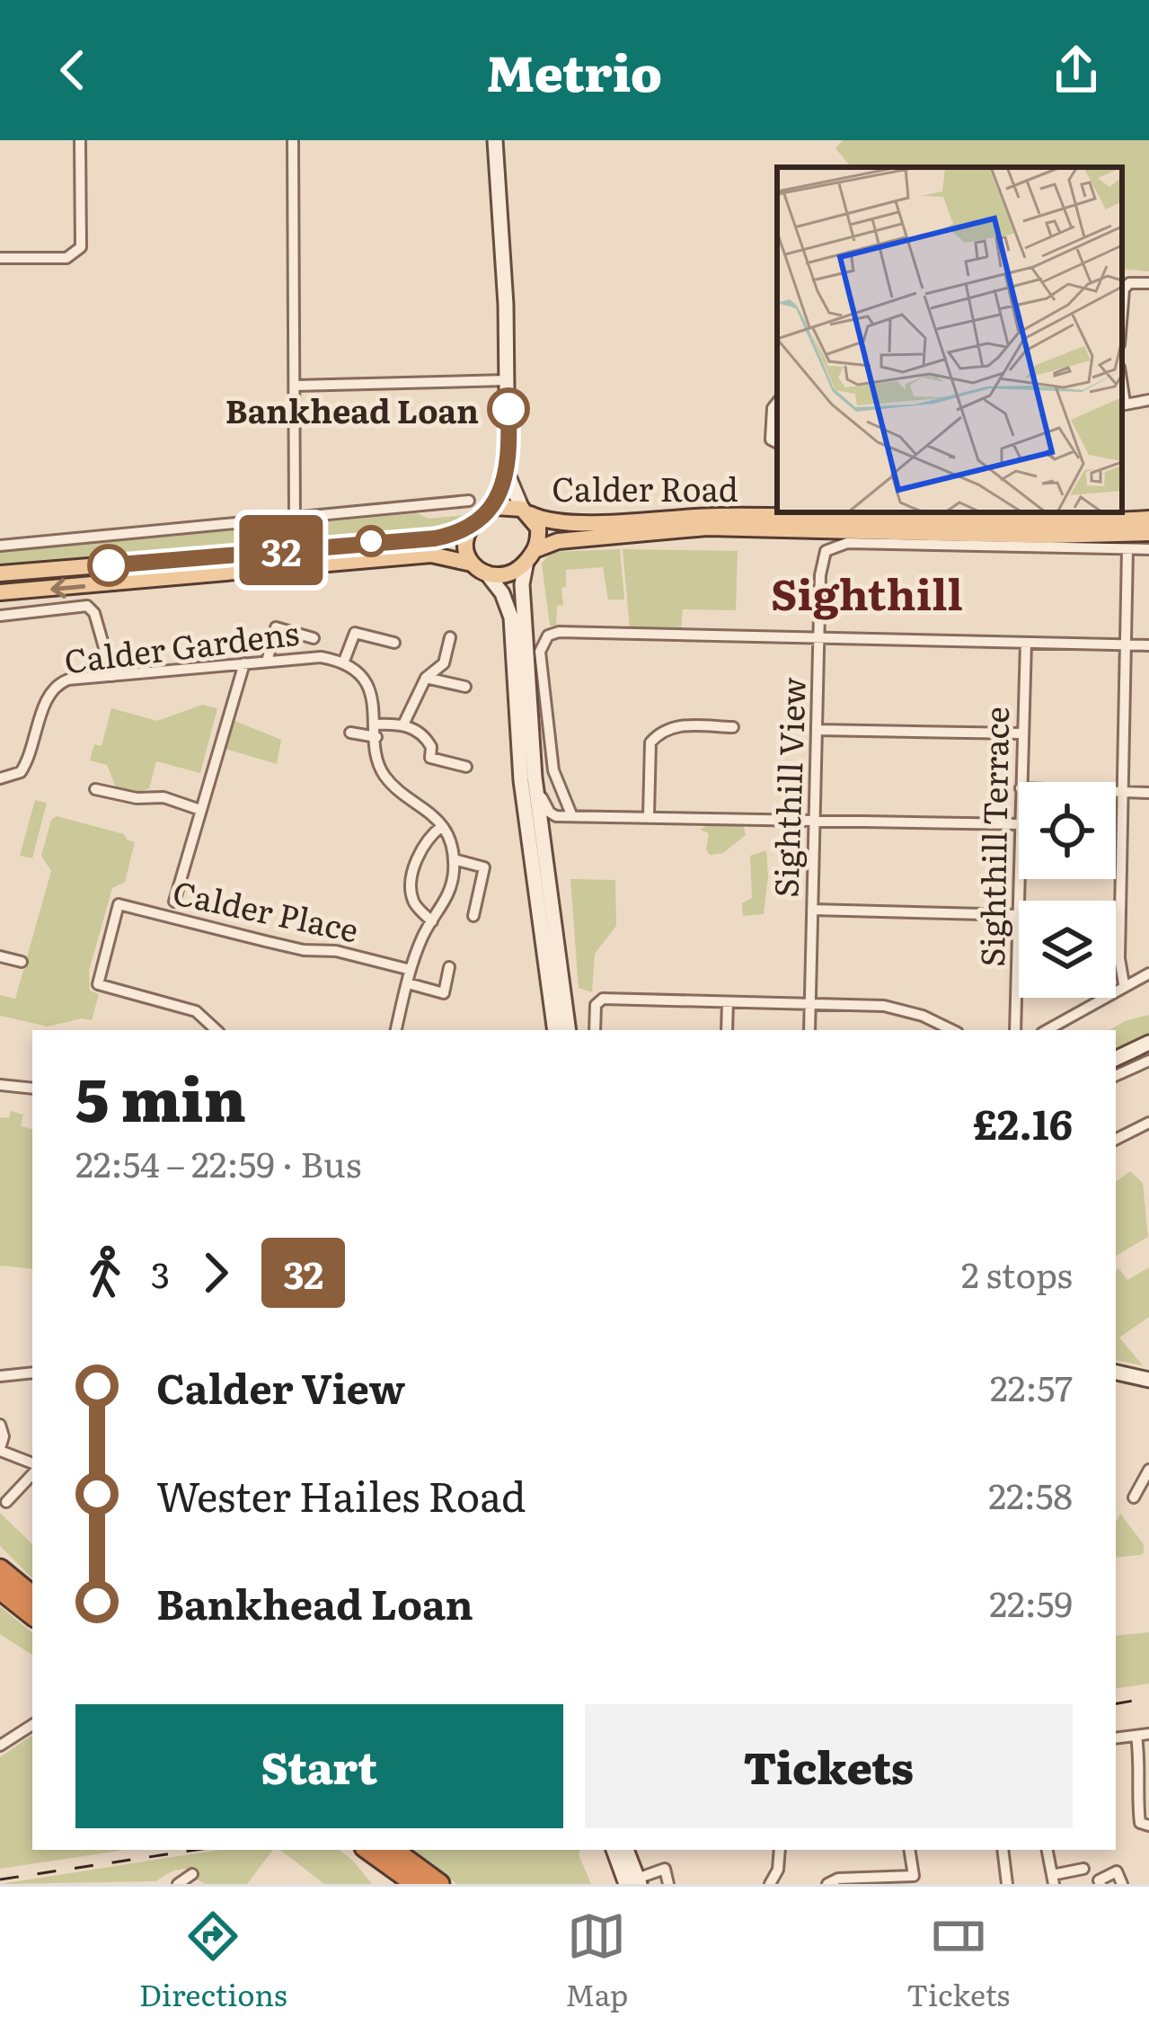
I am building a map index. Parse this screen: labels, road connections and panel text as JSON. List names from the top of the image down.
{
  "streets": {
    "main road": ["Calder Road"],
    "street": [
      "Calder Gardens",
      "Sighthill View",
      "Sighthill Terrace",
      "Calder Place"
    ]
  },
  "districts": ["Sighthill"],
  "places": ["Bankhead Loan"],
  "lines": ["bus line 32"],
  "page": {
    "header": "Metrio",
    "on_map": "32",
    "heading": ["5 min", "22:54 – 22:59 · Bus", "£2.16"],
    "legs": ["3", "32", "2 stops"],
    "list": [
      {
        "name": "Calder View",
        "value": "22:57"
      },
      {
        "name": "Wester Hailes Road",
        "value": "22:58"
      },
      {
        "name": "Bankhead Loan",
        "value": "22:59"
      }
    ],
    "buttons": ["Start", "Tickets"],
    "tabs": ["Directions", "Map", "Tickets"]
  }
}
